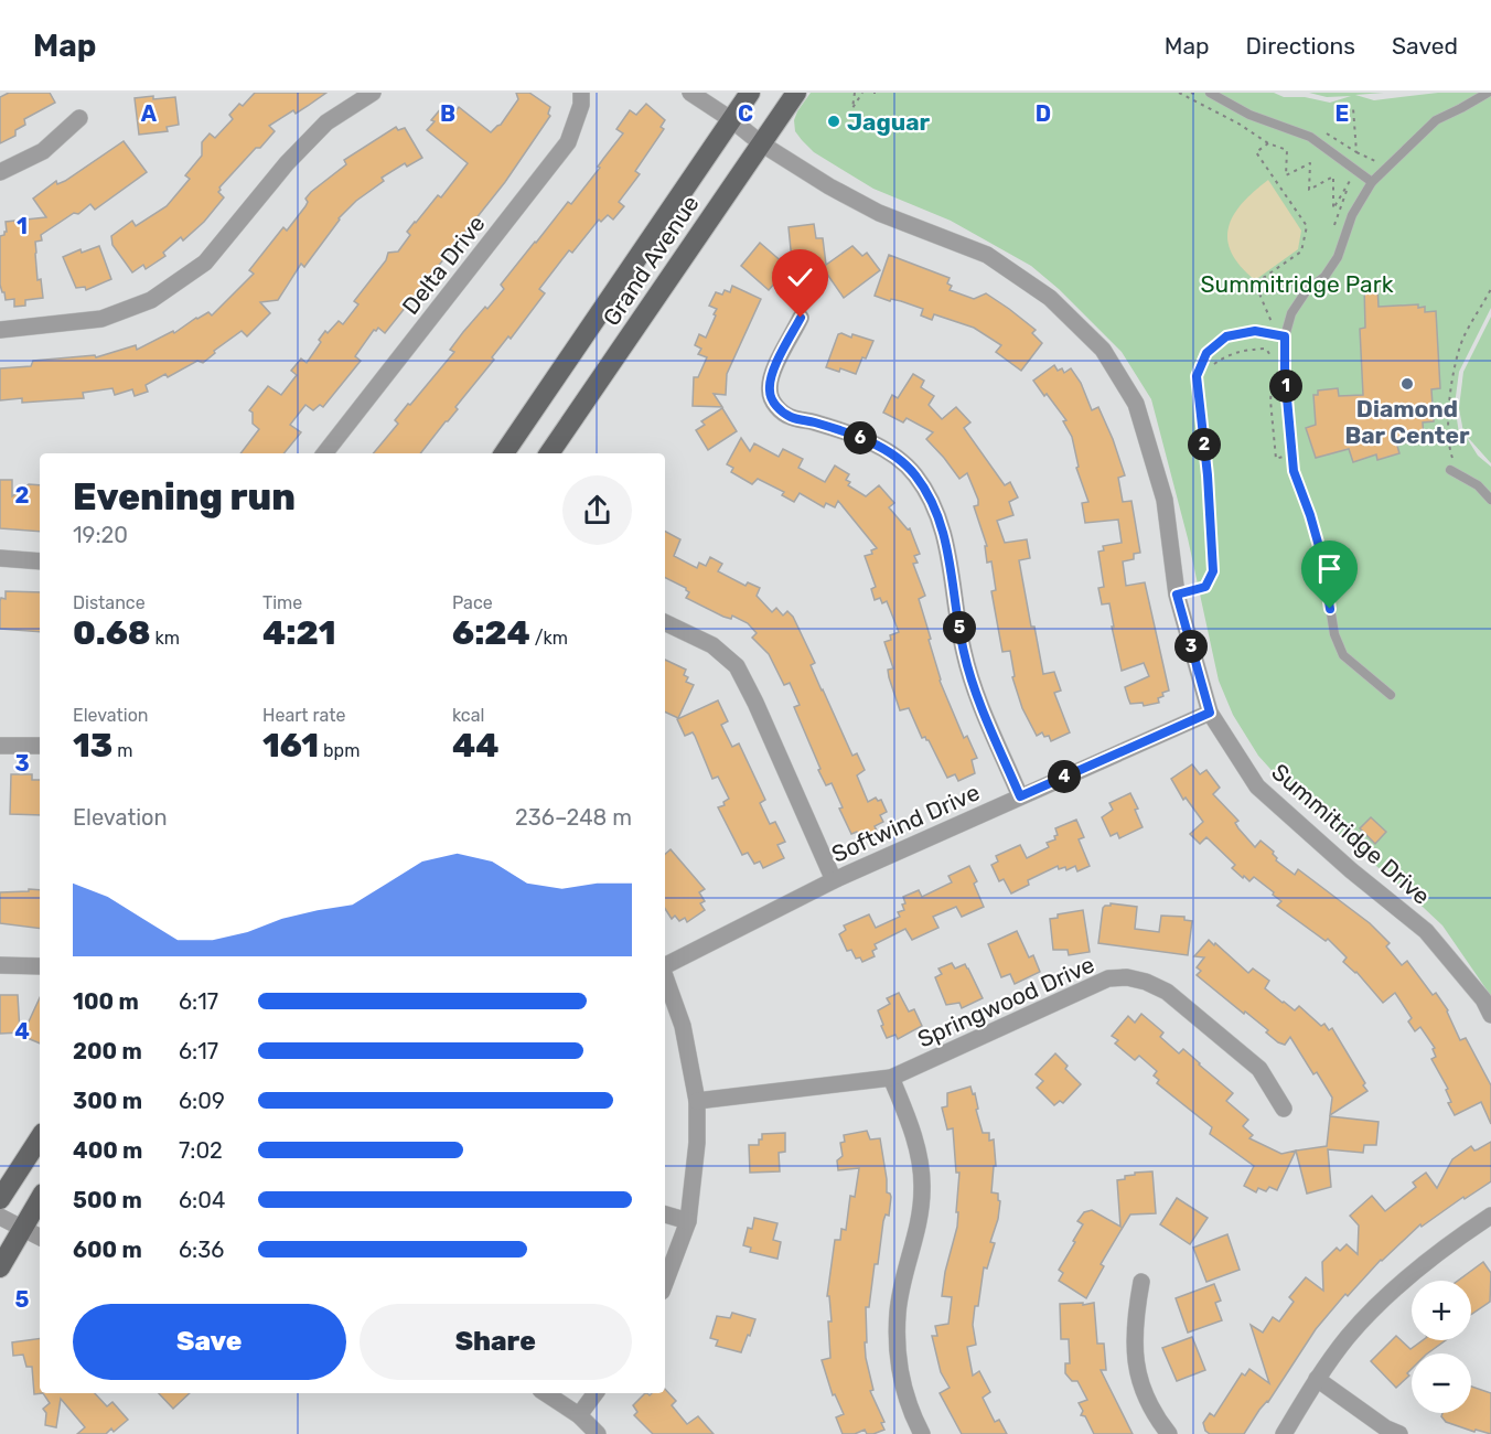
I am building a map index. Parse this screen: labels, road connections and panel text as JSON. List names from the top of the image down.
{
  "streets": {
    "main road": ["Grand Avenue"],
    "street": [
      "Delta Drive",
      "Softwind Drive",
      "Summitridge Drive",
      "Springwood Drive"
    ]
  },
  "crossings": [
    ["Grand Avenue", "Summitridge Drive"],
    ["Softwind Drive", "Summitridge Drive"]
  ],
  "parks": ["Summitridge Park"],
  "places": ["Jaguar", "Diamond Bar Center"],
  "page": {
    "header": "Map",
    "nav": ["Map", "Directions", "Saved"],
    "pins": [
      "1",
      "6",
      "2",
      "5",
      "3",
      "4"
    ],
    "heading": ["Evening run", "19:20"],
    "stats": [
      ["Distance", "0.68 km"],
      ["Time", "4:21"],
      ["Pace", "6:24 /km"],
      ["Elevation", "13 m"],
      ["Heart rate", "161 bpm"],
      ["kcal", "44"]
    ],
    "chart": ["Elevation", "236–248 m"],
    "list": [
      {
        "name": "100 m",
        "note": "6:17"
      },
      {
        "name": "200 m",
        "note": "6:17"
      },
      {
        "name": "300 m",
        "note": "6:09"
      },
      {
        "name": "400 m",
        "note": "7:02"
      },
      {
        "name": "500 m",
        "note": "6:04"
      },
      {
        "name": "600 m",
        "note": "6:36"
      }
    ],
    "map_buttons": ["+", "−"],
    "buttons": ["Save", "Share"]
  },
  "grid": {
    "columns": [
      "A",
      "B",
      "C",
      "D",
      "E"
    ],
    "rows": [
      "1",
      "2",
      "3",
      "4",
      "5"
    ]
  }
}
